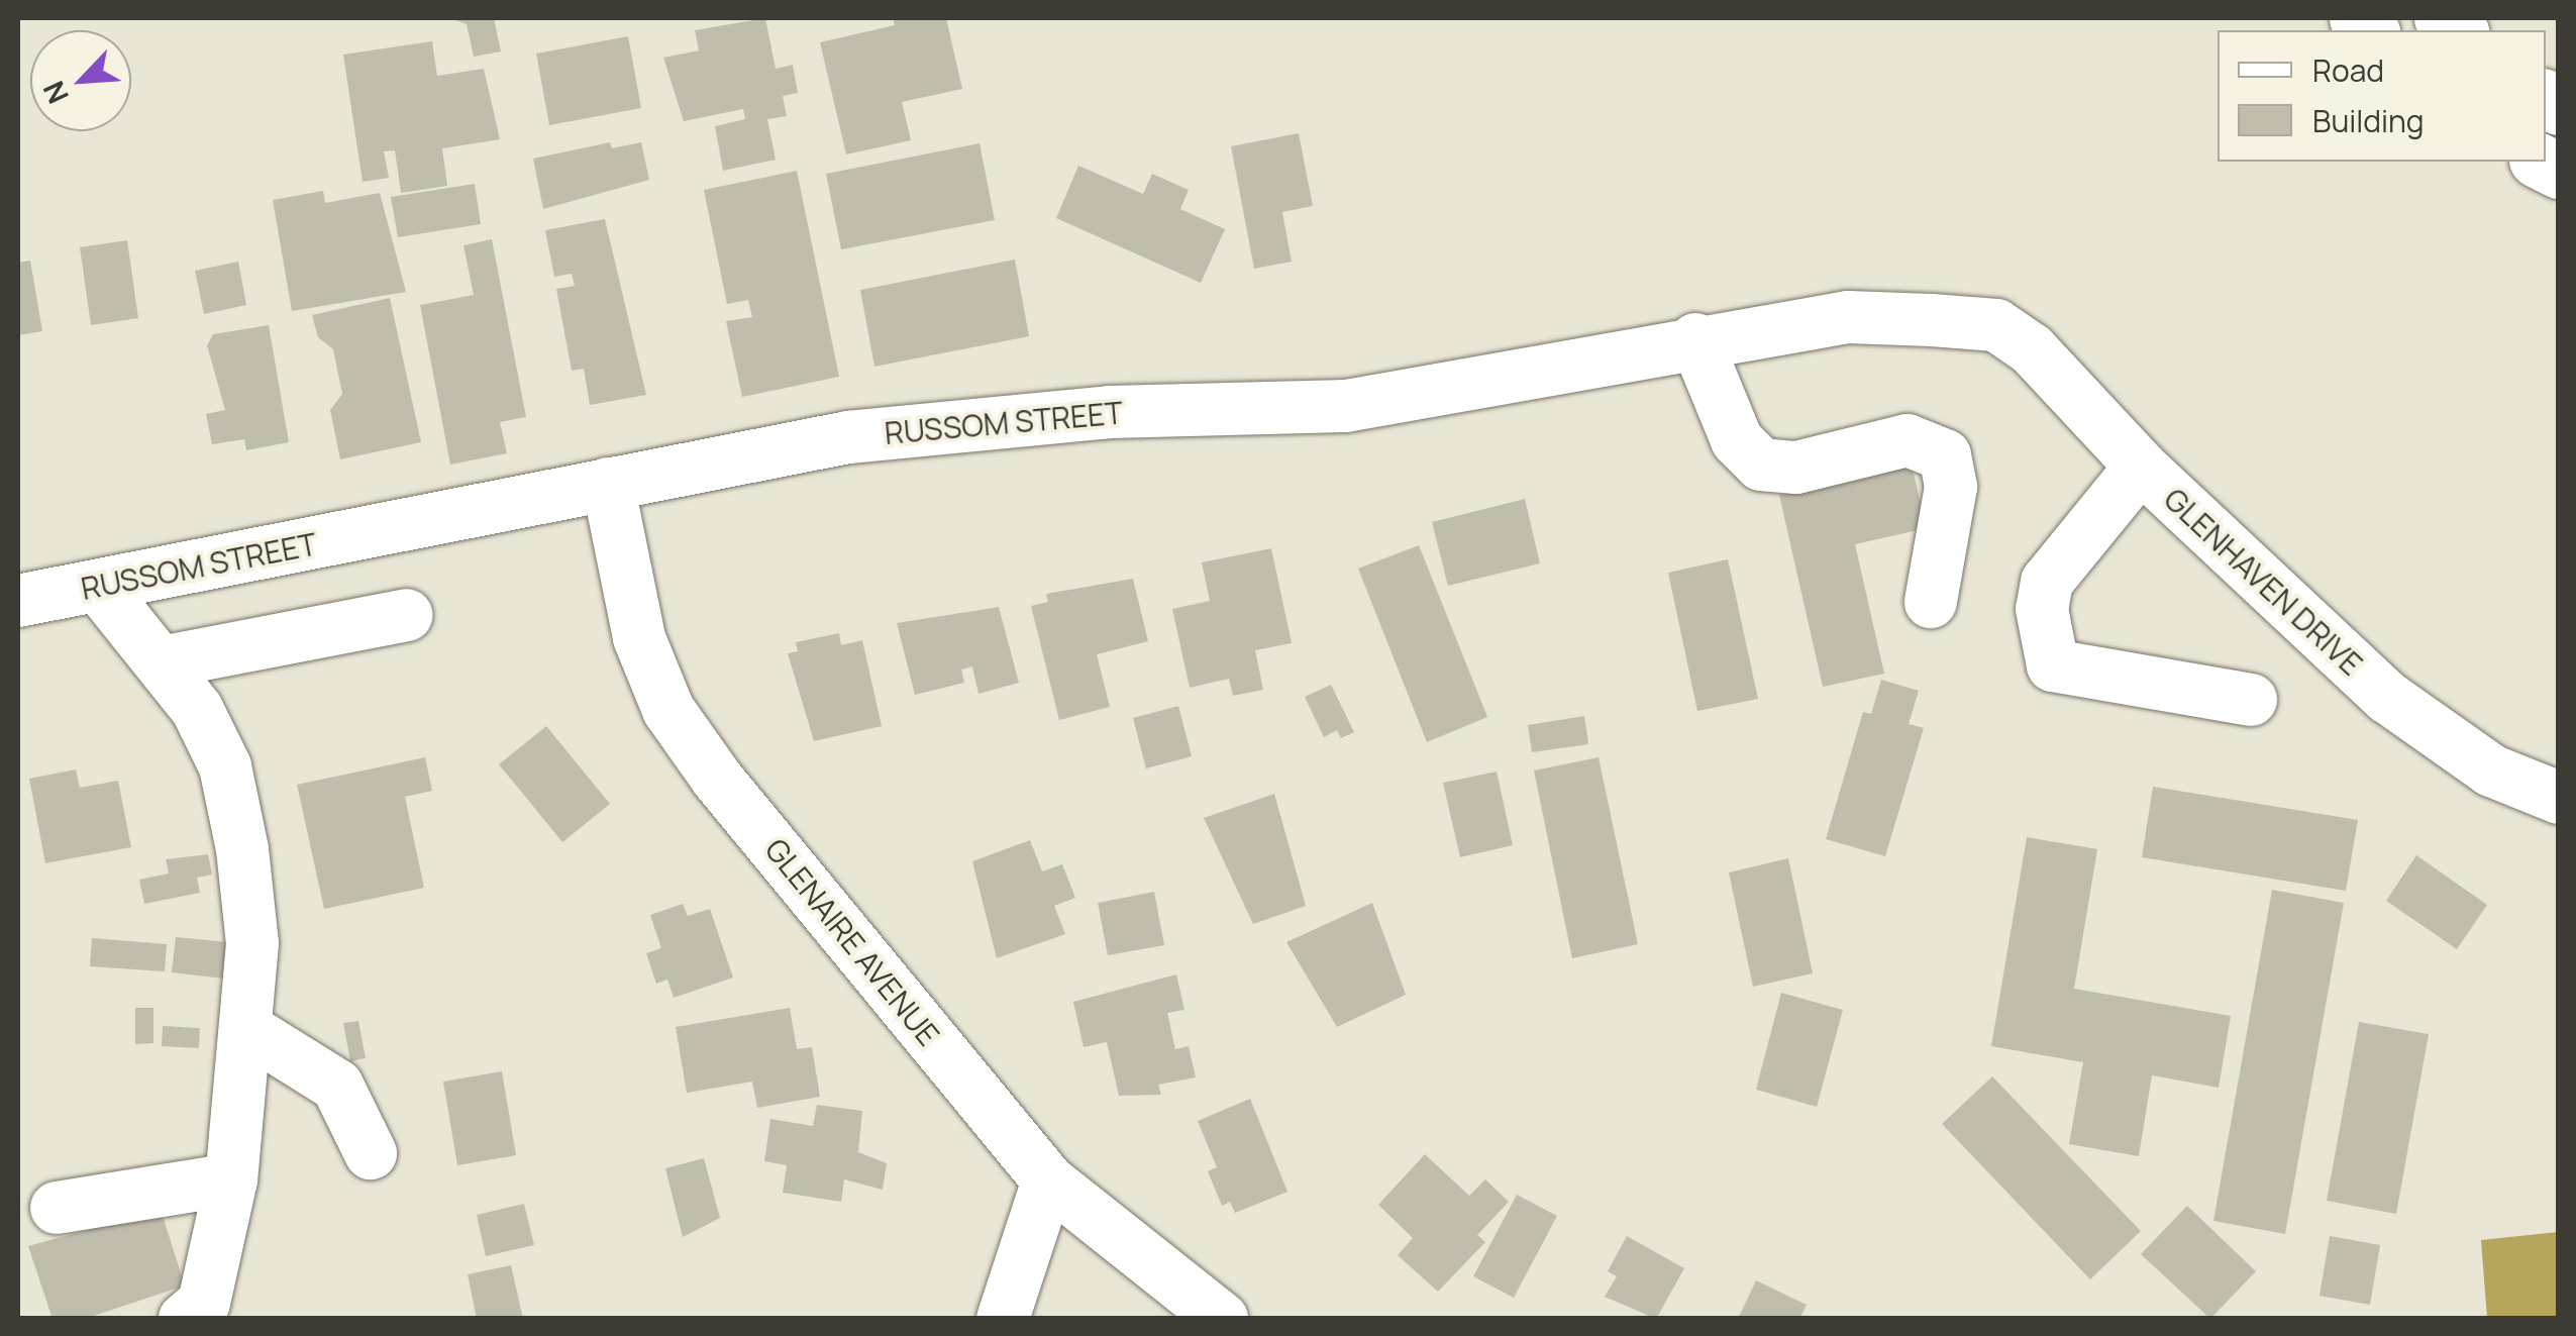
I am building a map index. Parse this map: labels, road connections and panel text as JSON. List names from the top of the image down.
{
  "streets": {
    "street": ["RUSSOM STREET", "GLENHAVEN DRIVE", "GLENAIRE AVENUE"]
  },
  "crossings": [
    ["RUSSOM STREET", "GLENHAVEN DRIVE"],
    ["RUSSOM STREET", "GLENAIRE AVENUE"]
  ],
  "legend": ["Road", "Building"],
  "north": "bottom left"
}
